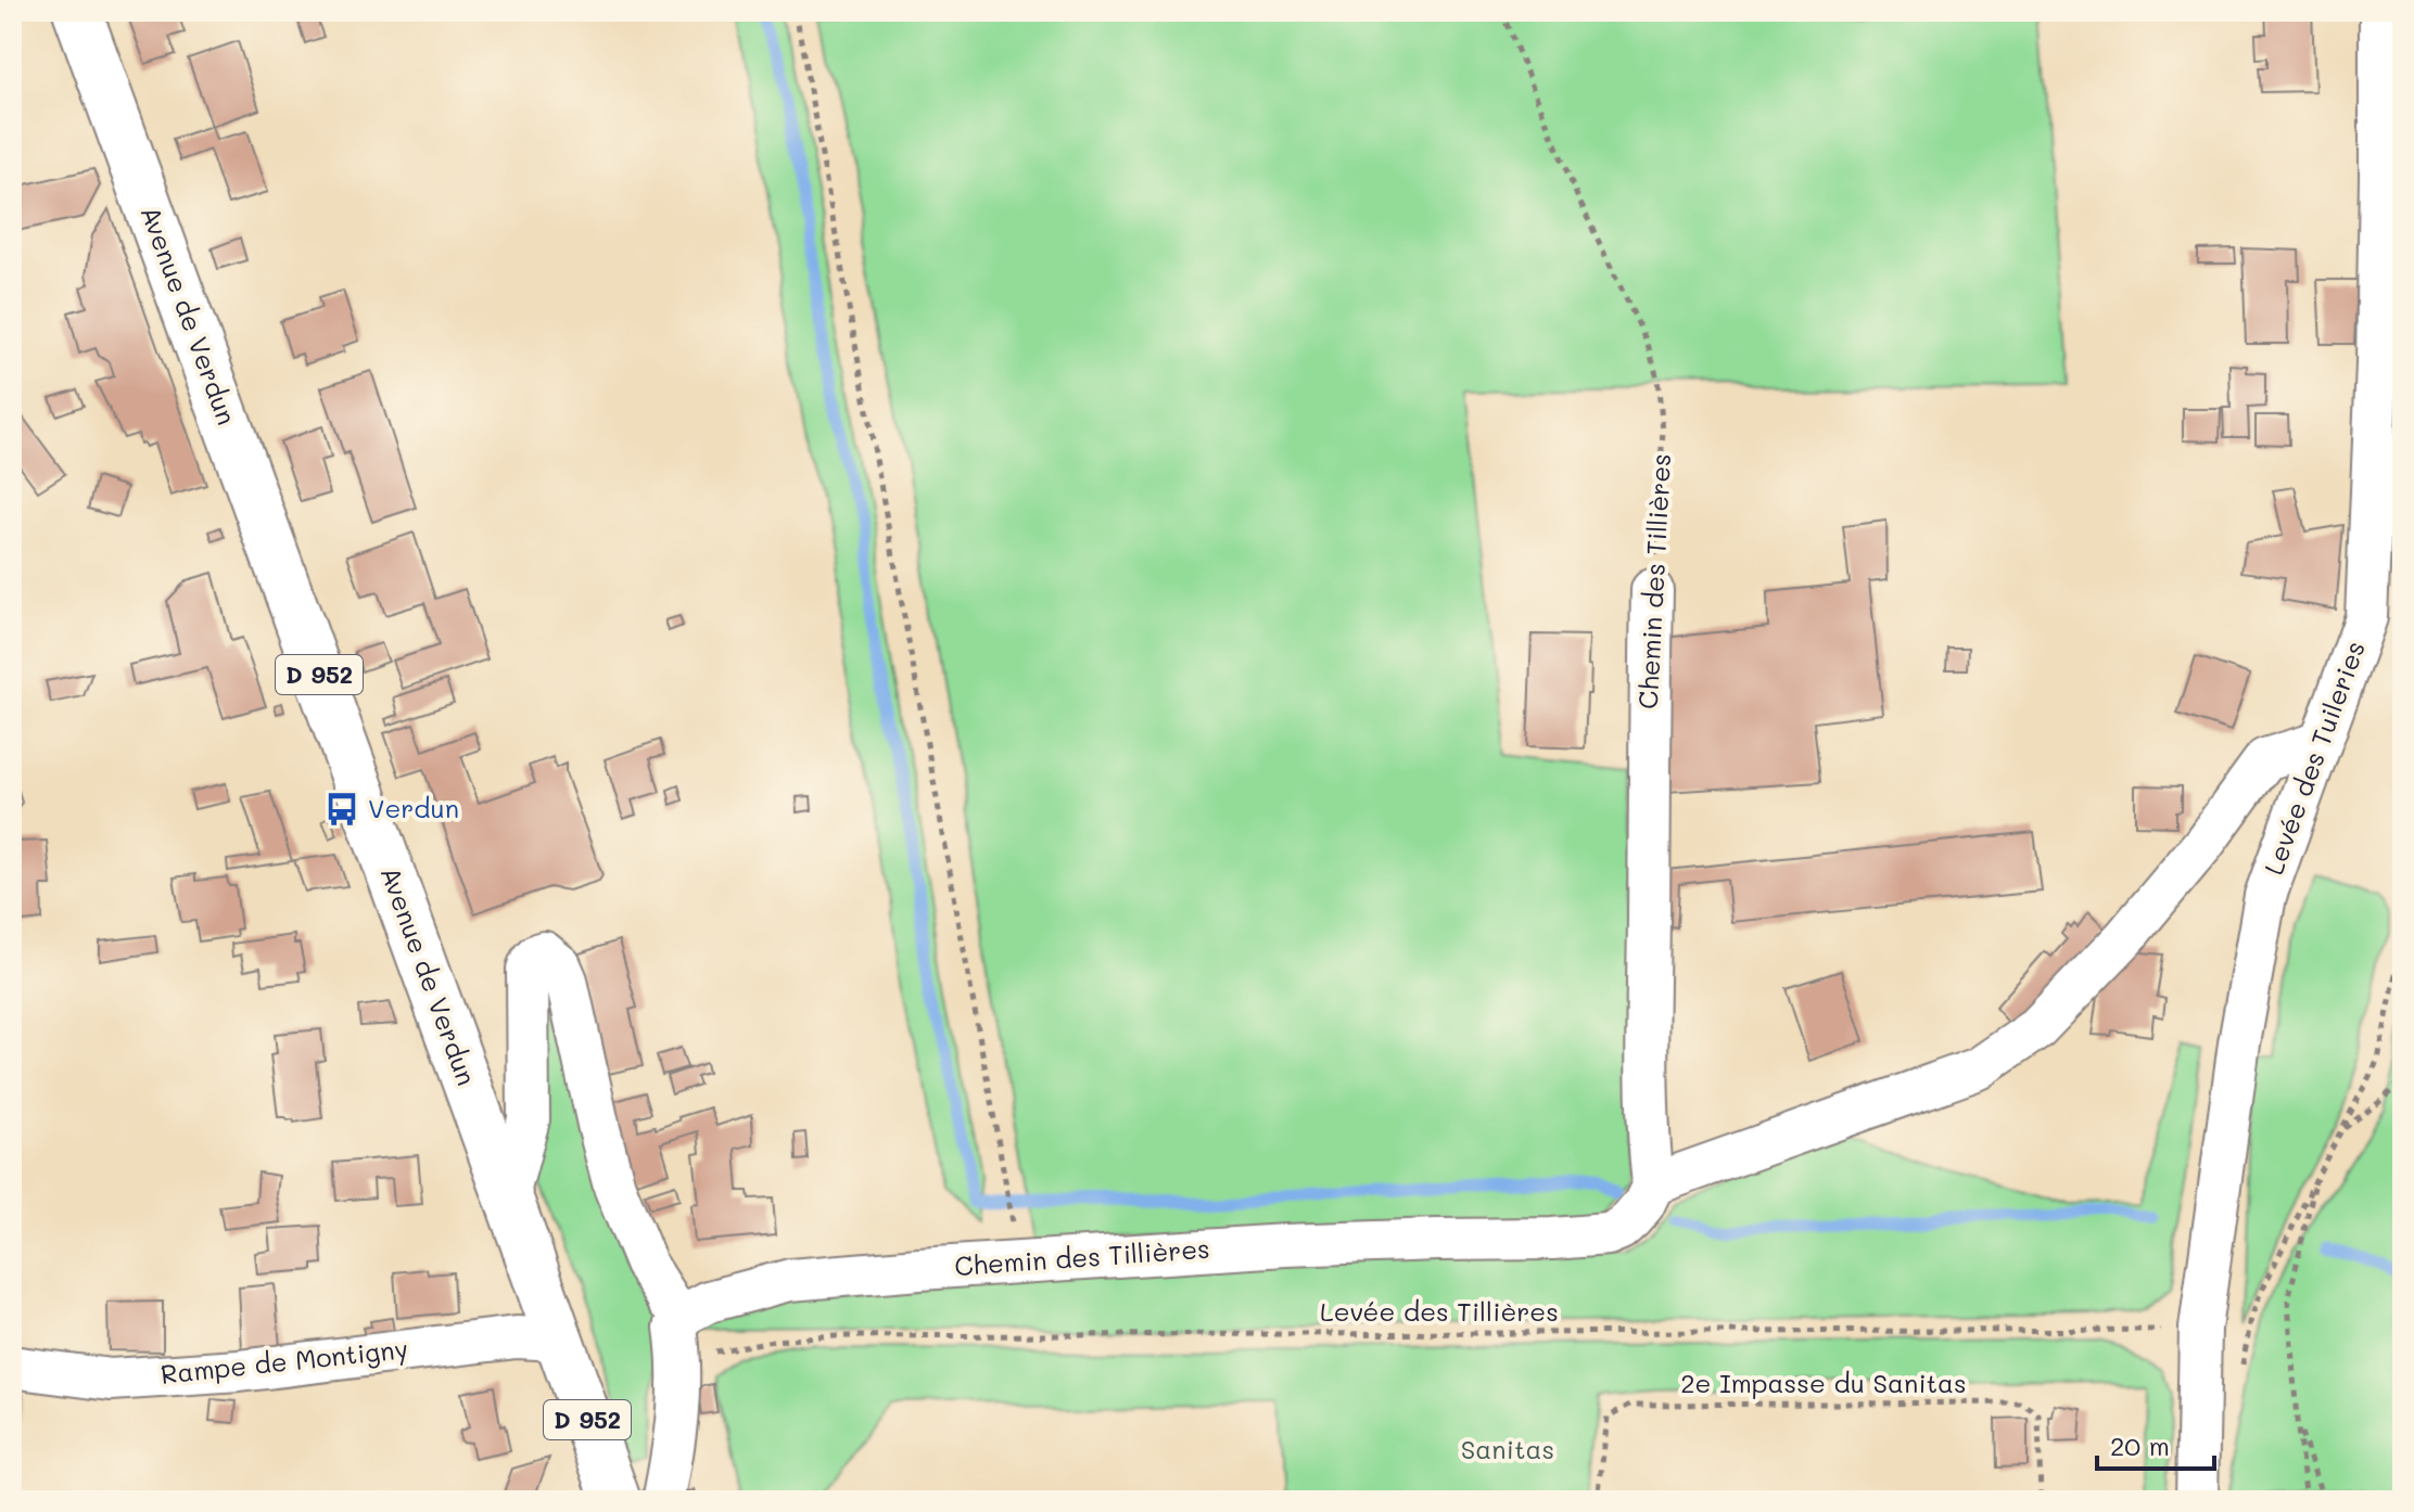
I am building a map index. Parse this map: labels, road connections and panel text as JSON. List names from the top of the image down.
{
  "streets": {
    "main road": ["Avenue de Verdun", "D 952"],
    "street": ["Chemin des Tillières", "Levée des Tuileries", "Rampe de Montigny"],
    "path": ["Levée des Tillières", "2e Impasse du Sanitas"]
  },
  "crossings": [
    ["Avenue de Verdun", "Rampe de Montigny"],
    ["Levée des Tuileries", "Levée des Tillières"]
  ],
  "parks": ["Sanitas"],
  "places": {
    "bus stop": ["Verdun"]
  },
  "scale_bar": "20 m"
}
